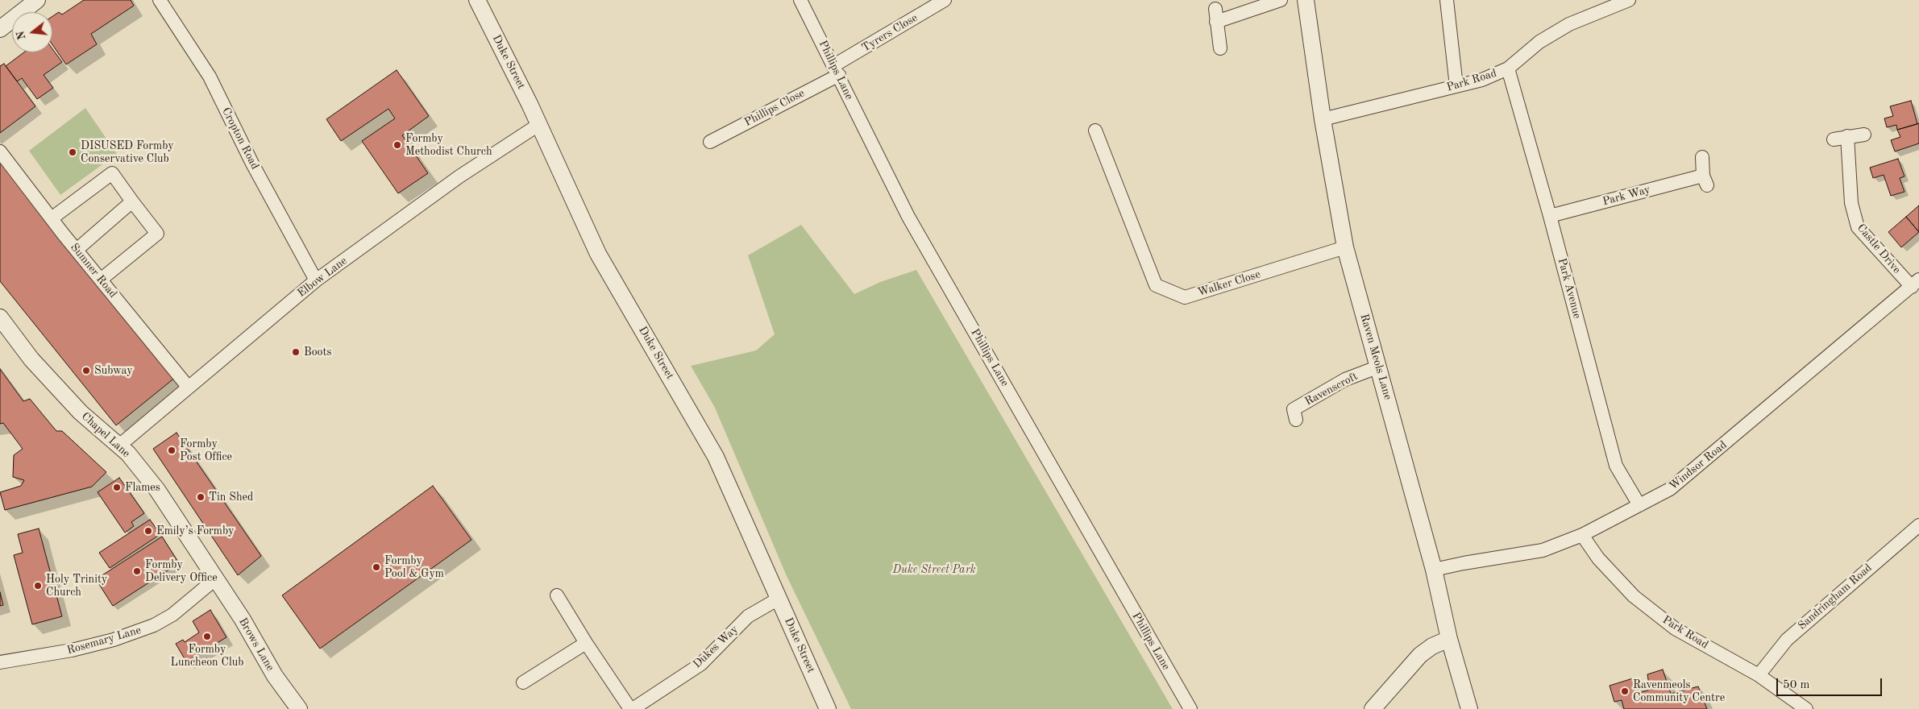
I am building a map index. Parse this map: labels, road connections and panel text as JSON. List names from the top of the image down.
{
  "streets": {
    "street": [
      "Tyrers Close",
      "Duke Street",
      "Phillips Lane",
      "Park Road",
      "Phillips Close",
      "Cropton Road",
      "Park Way",
      "Castle Drive",
      "Sumner Road",
      "Elbow Lane",
      "Walker Close",
      "Park Avenue",
      "Raven Meols Lane",
      "Ravenscroft",
      "Chapel Lane",
      "Windsor Road",
      "Sandringham Road",
      "Rosemary Lane",
      "Brows Lane",
      "Dukes Way"
    ]
  },
  "crossings": [
    ["Tyrers Close", "Phillips Lane"],
    ["Tyrers Close", "Phillips Close"],
    ["Duke Street", "Elbow Lane"],
    ["Duke Street", "Dukes Way"],
    ["Phillips Lane", "Phillips Close"],
    ["Park Road", "Park Avenue"],
    ["Park Road", "Raven Meols Lane"],
    ["Park Road", "Windsor Road"],
    ["Park Road", "Sandringham Road"],
    ["Cropton Road", "Elbow Lane"],
    ["Park Way", "Park Avenue"],
    ["Castle Drive", "Windsor Road"],
    ["Sumner Road", "Elbow Lane"],
    ["Elbow Lane", "Chapel Lane"],
    ["Walker Close", "Raven Meols Lane"],
    ["Park Avenue", "Windsor Road"],
    ["Raven Meols Lane", "Ravenscroft"],
    ["Raven Meols Lane", "Windsor Road"],
    ["Chapel Lane", "Rosemary Lane"],
    ["Chapel Lane", "Brows Lane"],
    ["Rosemary Lane", "Brows Lane"]
  ],
  "parks": ["Duke Street Park"],
  "places": [
    "Formby Methodist Church",
    "DISUSED Formby Conservative Club",
    "Boots",
    "Subway",
    "Formby Post Office",
    "Flames",
    "Tin Shed",
    "Emily’s Formby",
    "Formby Pool & Gym",
    "Formby Delivery Office",
    "Holy Trinity Church",
    "Formby Luncheon Club",
    "Ravenmeols Community Centre"
  ],
  "scale_bar": "50 m",
  "north": "left"
}
